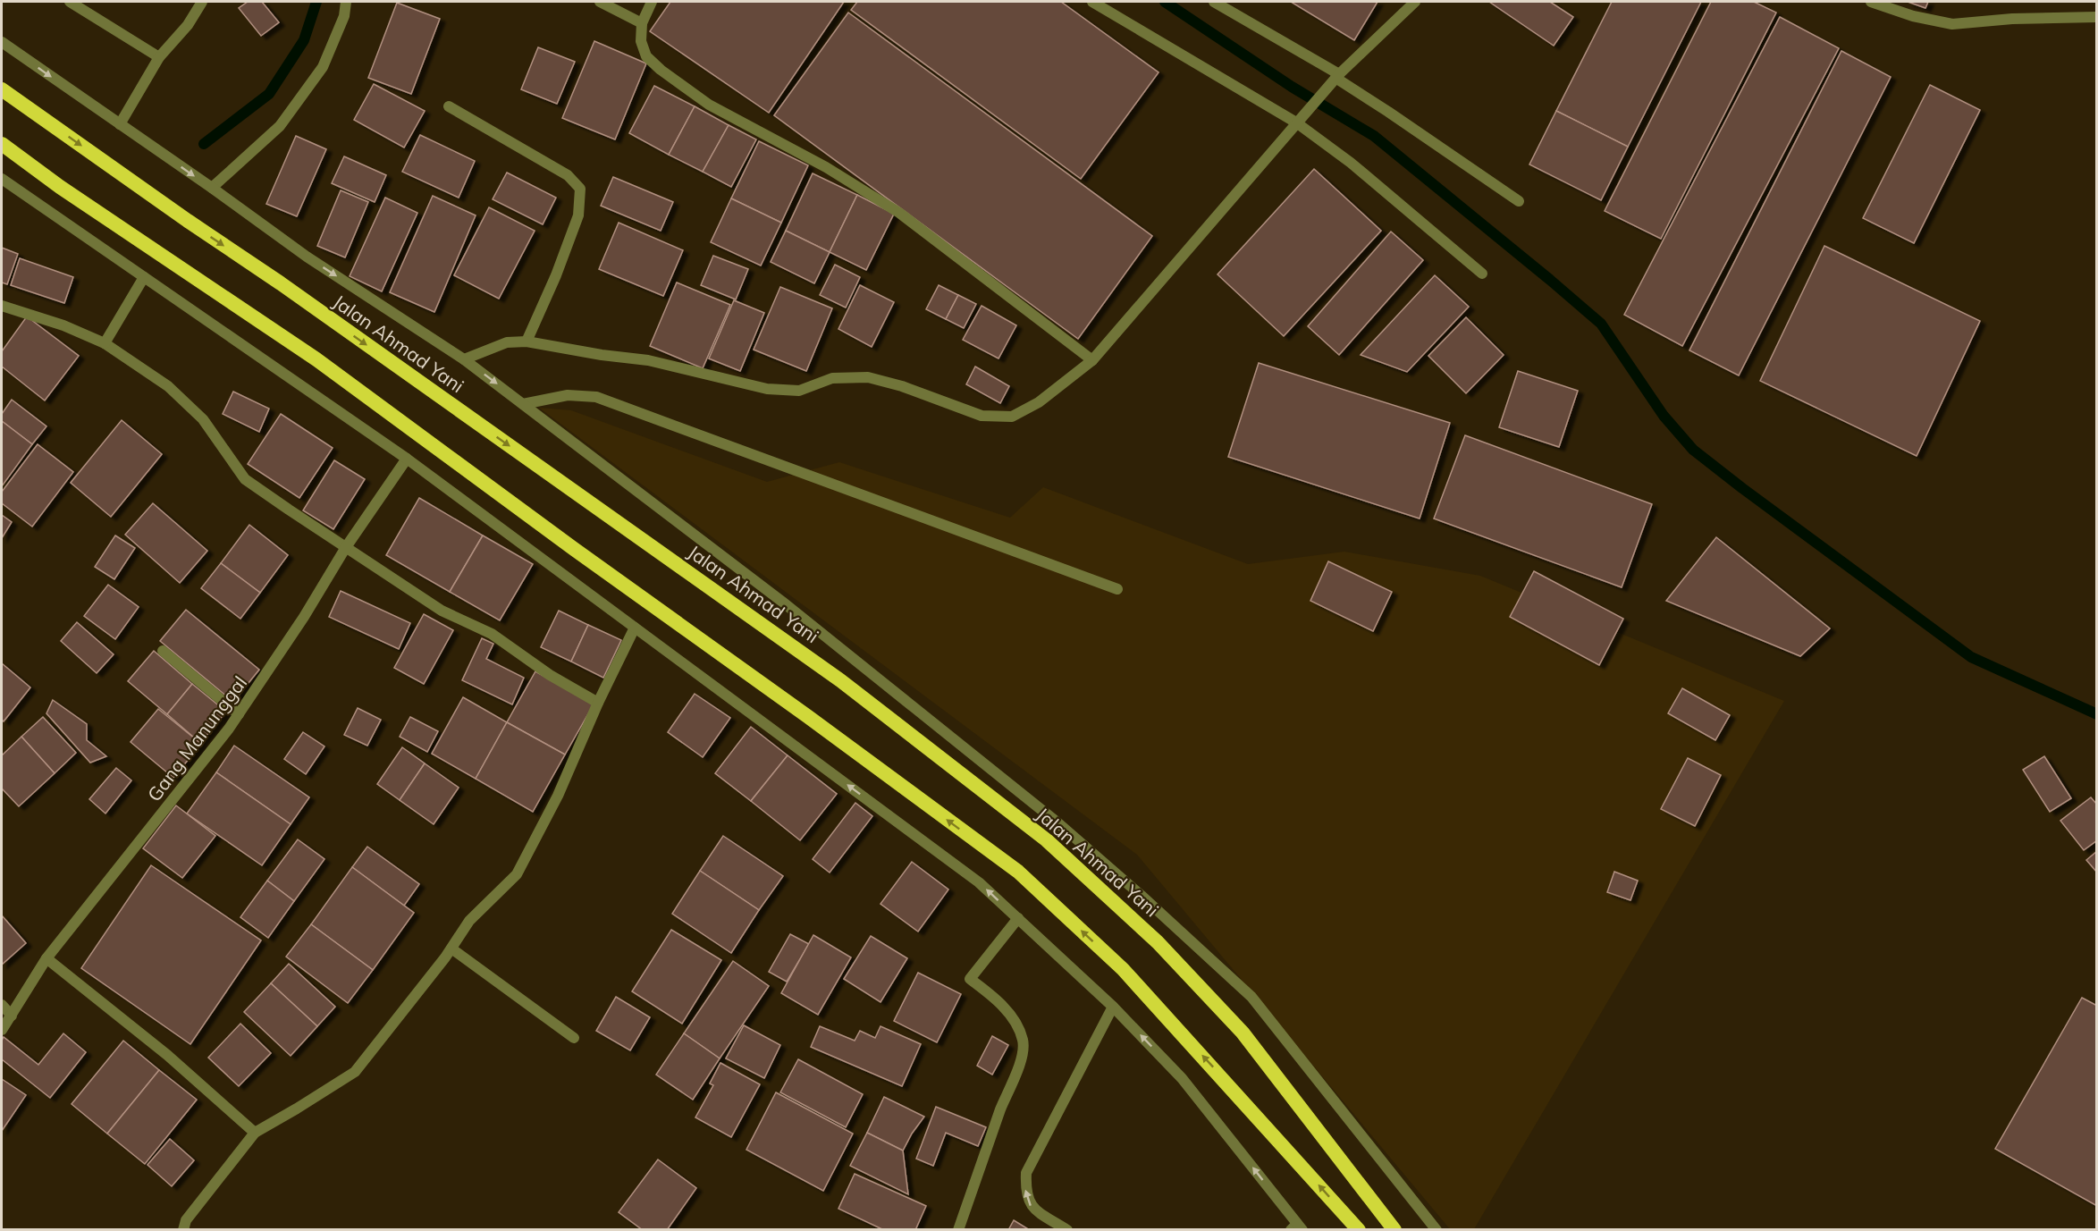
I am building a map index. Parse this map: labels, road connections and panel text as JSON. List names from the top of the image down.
{
  "streets": {
    "highway": ["Jalan Ahmad Yani"],
    "street": ["Gang Manunggal"]
  }
}
